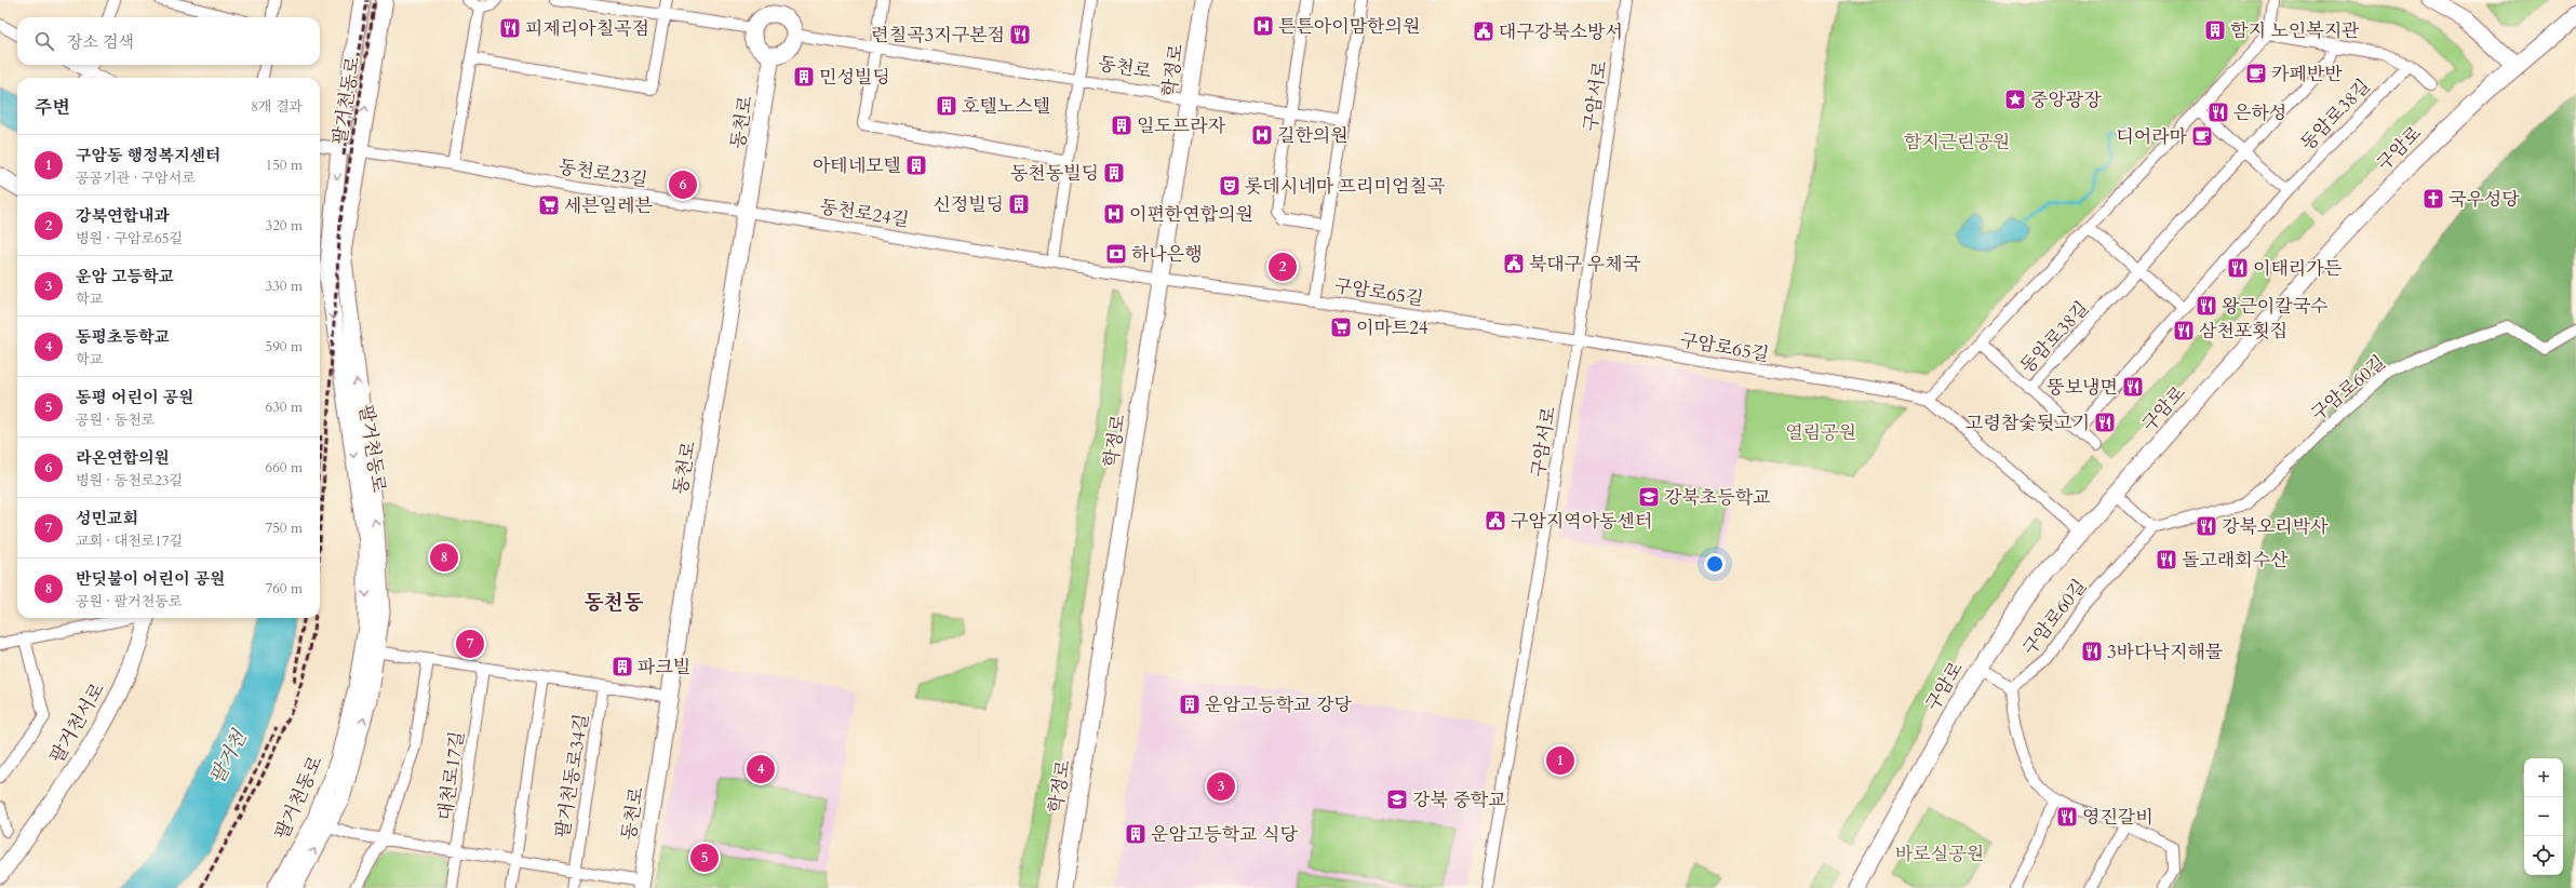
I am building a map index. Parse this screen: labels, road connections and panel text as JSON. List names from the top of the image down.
{
  "streets": {
    "main road": [
      "동천로",
      "학정로",
      "팔거천동로",
      "구암로",
      "팔거천서로"
    ],
    "street": [
      "구암서로",
      "동암로38길",
      "동천로23길",
      "동천로24길",
      "구암로65길",
      "구암로60길",
      "대천로17길",
      "팔거천동로34길"
    ]
  },
  "crossings": [
    ["동천로", "학정로"],
    ["동천로", "동천로23길"],
    ["동천로", "동천로24길"],
    ["동천로", "구암로65길"],
    ["학정로", "동천로24길"],
    ["학정로", "구암로65길"],
    ["구암서로", "구암로65길"],
    ["팔거천동로", "동천로23길"],
    ["구암로", "구암로65길"],
    ["동천로23길", "동천로24길"],
    ["동천로24길", "구암로65길"]
  ],
  "districts": ["동천동"],
  "water": ["팔거천"],
  "parks": ["함지근린공원", "열림공원", "바로실공원"],
  "places": {
    "hospital": ["튼튼아이맘한의원", "길한의원", "이편한연합의원"],
    "restaurant": [
      "피제리아칠곡점",
      "련칠곡3지구본점",
      "은하성",
      "이태리가든",
      "왕근이칼국수",
      "삼천포횟집",
      "뚱보냉면",
      "고령참숯뒷고기",
      "강북오리박사",
      "돌고래회수산",
      "3바다낙지해물",
      "영진갈비"
    ],
    "building": [
      "함지 노인복지관",
      "민성빌딩",
      "호텔노스텔",
      "일도프라자",
      "아테네모텔",
      "동천동빌딩",
      "신정빌딩",
      "파크빌",
      "운암고등학교 강당",
      "운암고등학교 식당"
    ],
    "public building": ["대구강북소방서", "북대구 우체국", "구암지역아동센터"],
    "cafe": ["카페반반", "디어라마"],
    "place": ["중앙광장"],
    "theatre": ["롯데시네마 프리미엄칠곡"],
    "church": ["국우성당"],
    "supermarket": ["세븐일레븐", "이마트24"],
    "bank": ["하나은행"],
    "school or university": ["강북초등학교", "강북 중학교"]
  },
  "page": {
    "search": "장소 검색",
    "heading": ["주변", "8개 결과"],
    "list": [
      {
        "mark": "1",
        "name": "구암동 행정복지센터",
        "note": "공공기관 · 구암서로",
        "value": "150 m"
      },
      {
        "mark": "2",
        "name": "강북연합내과",
        "note": "병원 · 구암로65길",
        "value": "320 m"
      },
      {
        "mark": "3",
        "name": "운암 고등학교",
        "note": "학교",
        "value": "330 m"
      },
      {
        "mark": "4",
        "name": "동평초등학교",
        "note": "학교",
        "value": "590 m"
      },
      {
        "mark": "5",
        "name": "동평 어린이 공원",
        "note": "공원 · 동천로",
        "value": "630 m"
      },
      {
        "mark": "6",
        "name": "라온연합의원",
        "note": "병원 · 동천로23길",
        "value": "660 m"
      },
      {
        "mark": "7",
        "name": "성민교회",
        "note": "교회 · 대천로17길",
        "value": "750 m"
      },
      {
        "mark": "8",
        "name": "반딧불이 어린이 공원",
        "note": "공원 · 팔거천동로",
        "value": "760 m"
      }
    ],
    "pins": [
      "6",
      "2",
      "8",
      "7",
      "1",
      "4",
      "3",
      "5"
    ],
    "map_buttons": ["+", "−"]
  }
}
